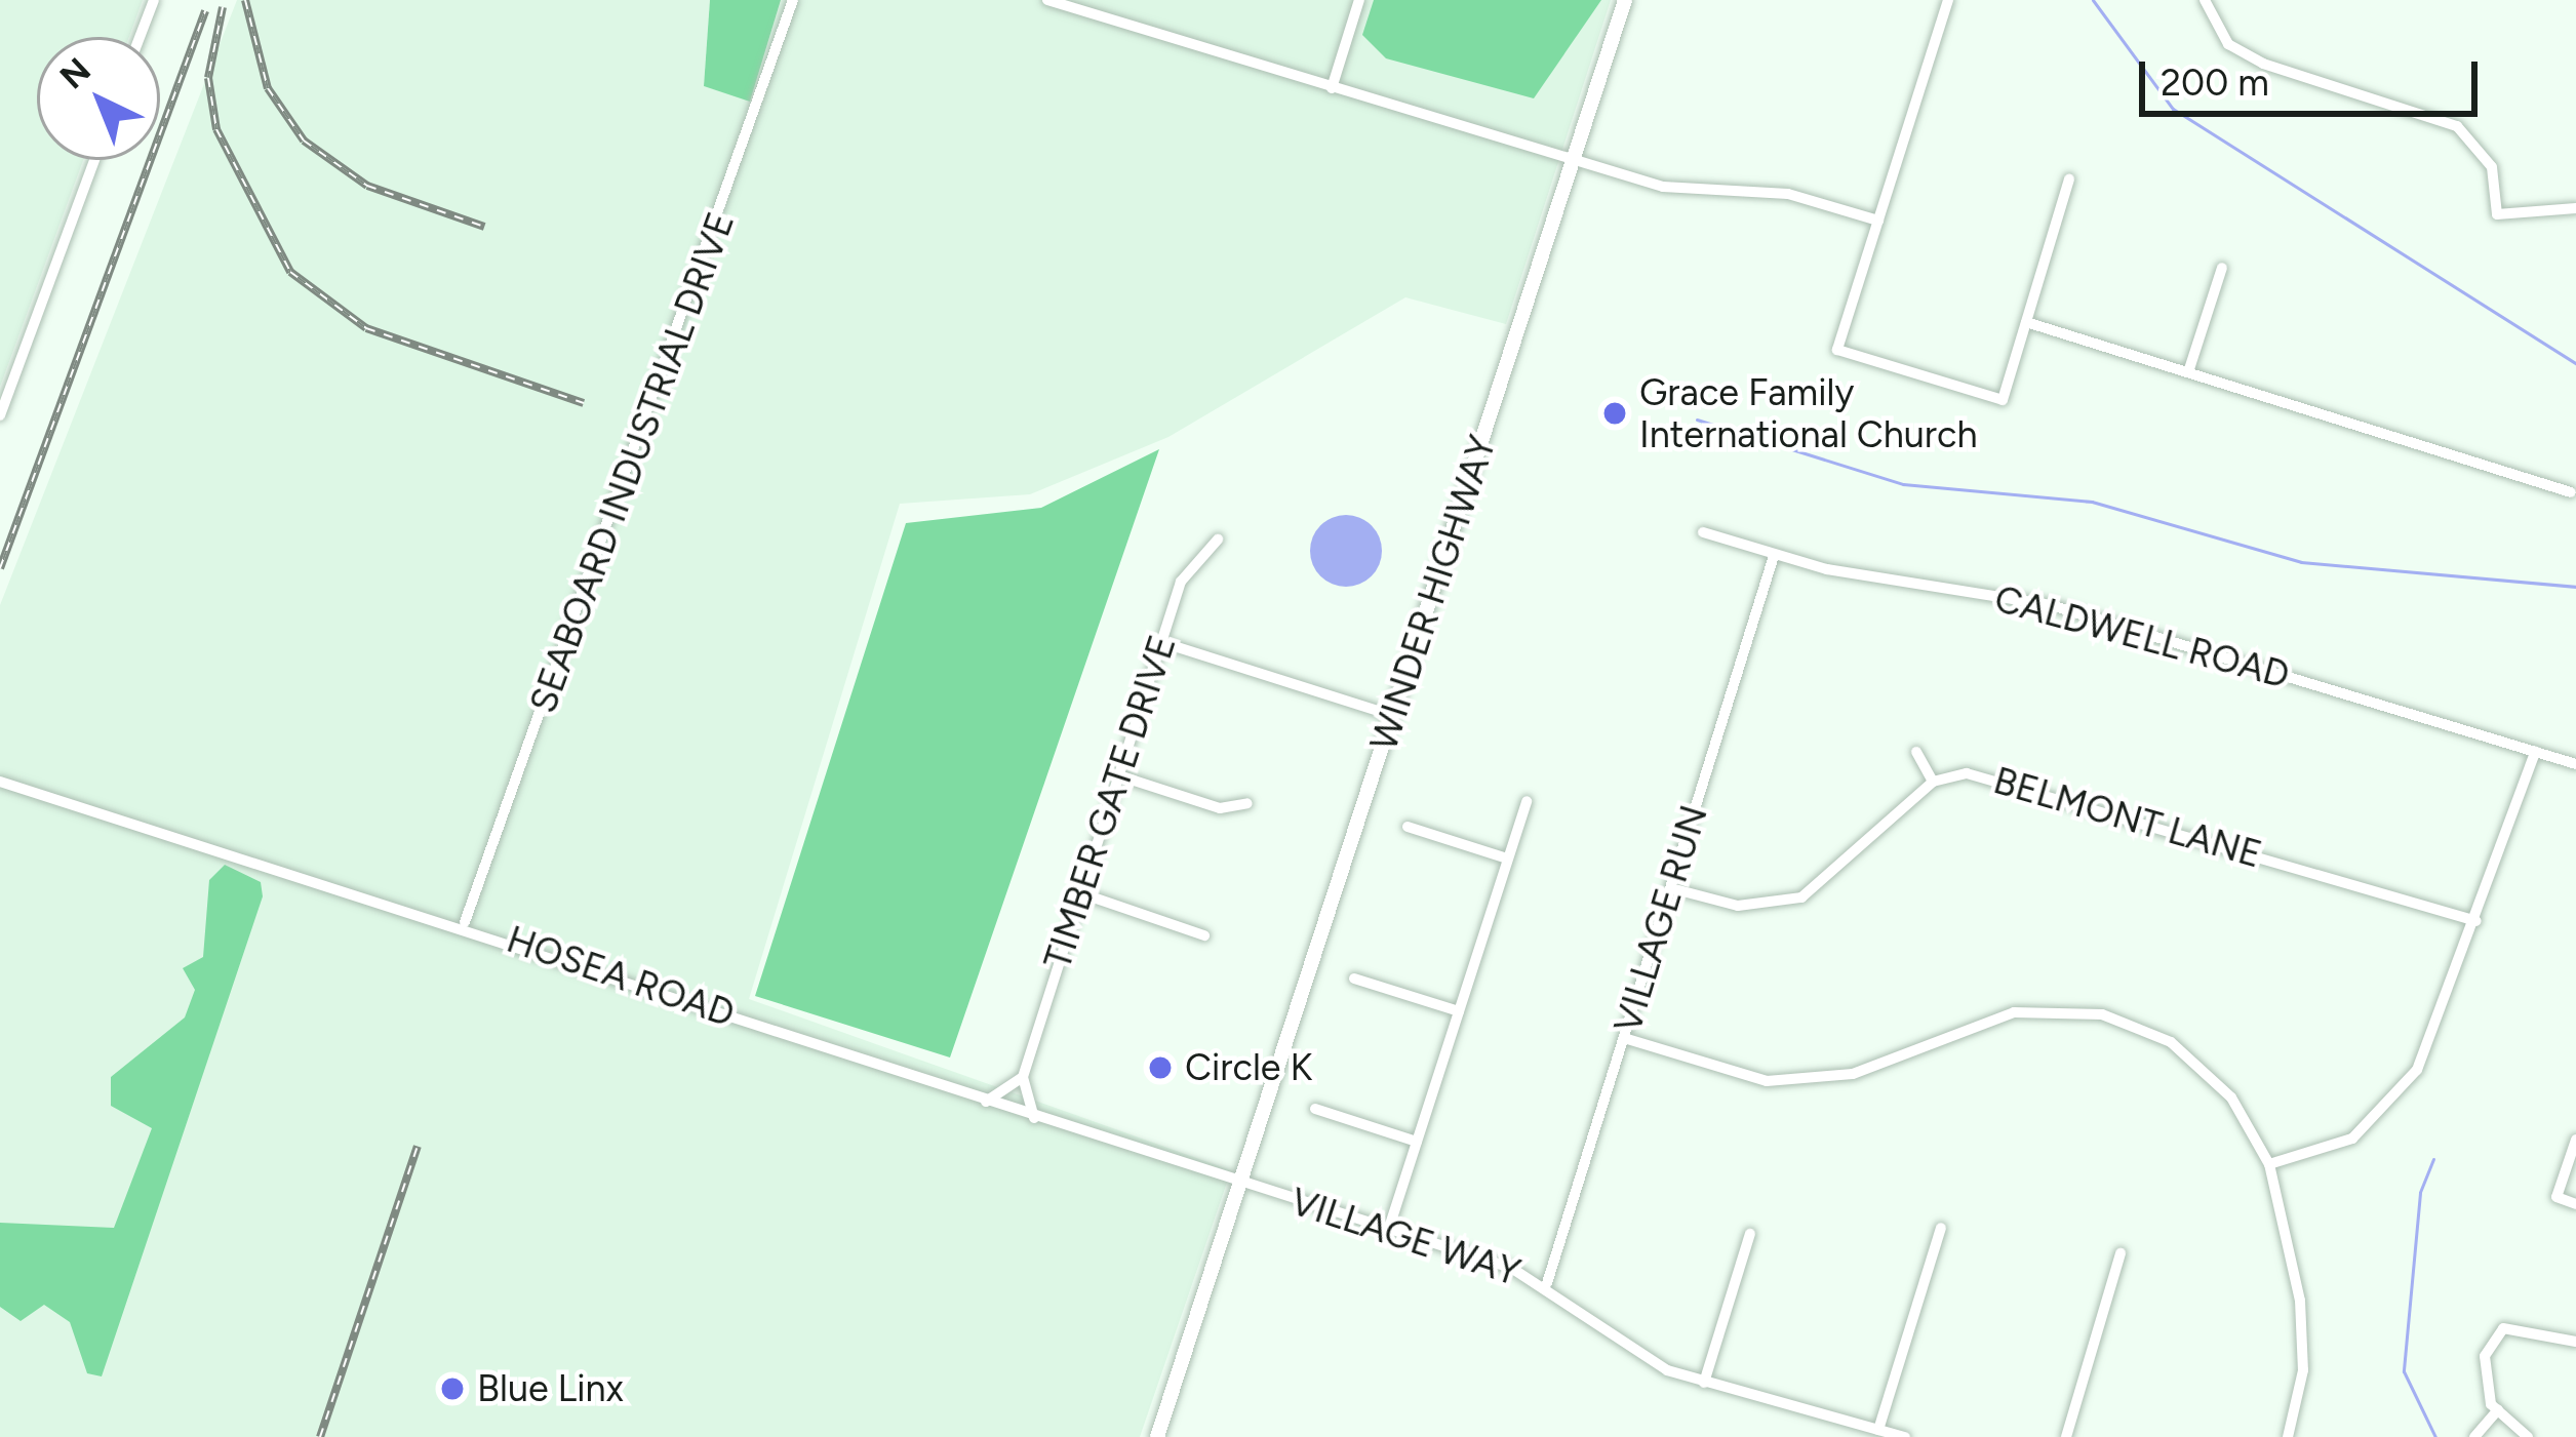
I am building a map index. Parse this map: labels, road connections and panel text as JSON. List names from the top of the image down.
{
  "streets": {
    "main road": ["WINDER HIGHWAY"],
    "street": [
      "SEABOARD INDUSTRIAL DRIVE",
      "CALDWELL ROAD",
      "TIMBER GATE DRIVE",
      "BELMONT LANE",
      "VILLAGE RUN",
      "HOSEA ROAD",
      "VILLAGE WAY"
    ]
  },
  "crossings": [
    ["SEABOARD INDUSTRIAL DRIVE", "HOSEA ROAD"],
    ["WINDER HIGHWAY", "HOSEA ROAD"],
    ["WINDER HIGHWAY", "VILLAGE WAY"],
    ["CALDWELL ROAD", "VILLAGE RUN"],
    ["VILLAGE RUN", "VILLAGE WAY"],
    ["HOSEA ROAD", "VILLAGE WAY"]
  ],
  "places": ["Grace Family International Church", "Circle K", "Blue Linx"],
  "scale_bar": "200 m",
  "north": "top left"
}
